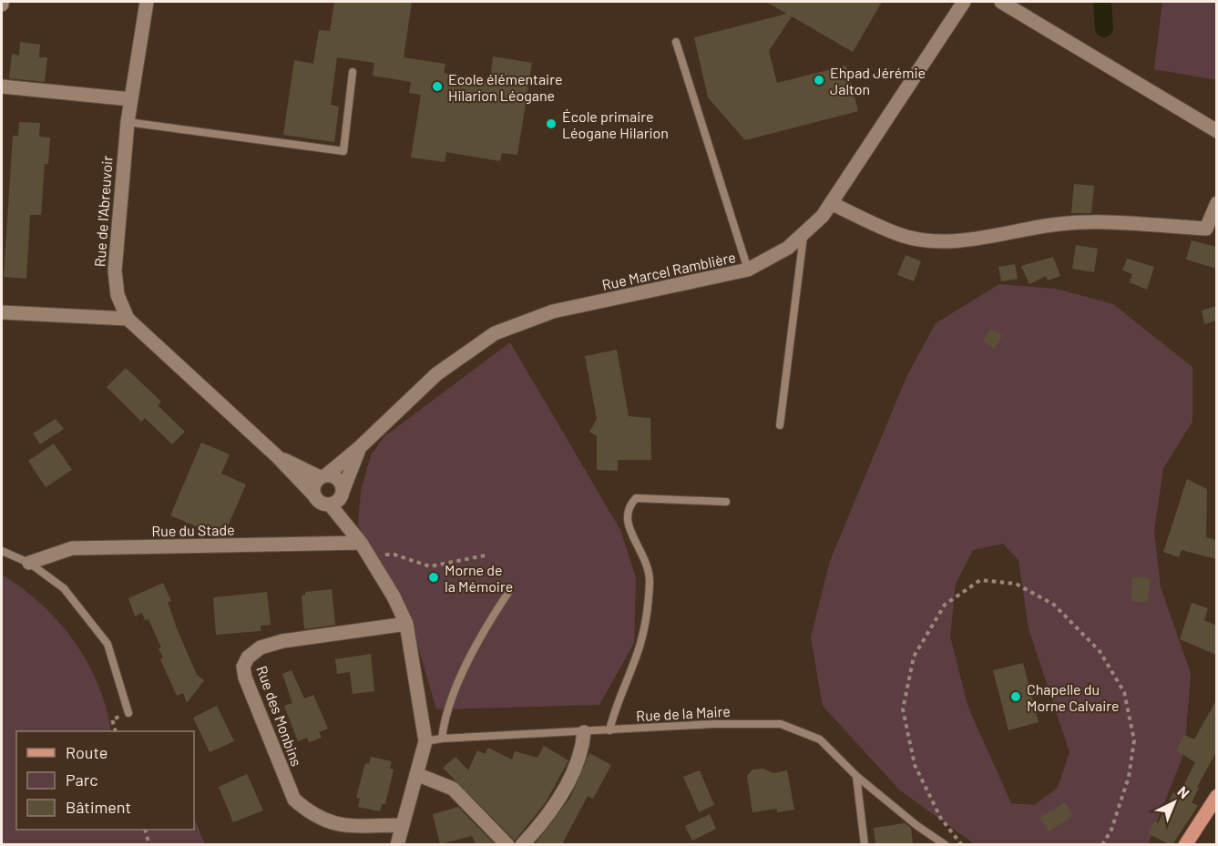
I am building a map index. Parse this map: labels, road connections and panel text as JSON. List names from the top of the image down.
{
  "streets": {
    "street": [
      "Rue de l'Abreuvoir",
      "Rue Marcel Ramblière",
      "Rue du Stade",
      "Rue des Monbins"
    ],
    "lane": ["Rue de la Maire"]
  },
  "places": [
    "Ehpad Jérémie Jalton",
    "Ecole élémentaire Hilarion Léogane",
    "École primaire Léogane Hilarion",
    "Morne de la Mémoire",
    "Chapelle du Morne Calvaire"
  ],
  "legend": ["Route", "Parc", "Bâtiment"],
  "north": "top right"
}
